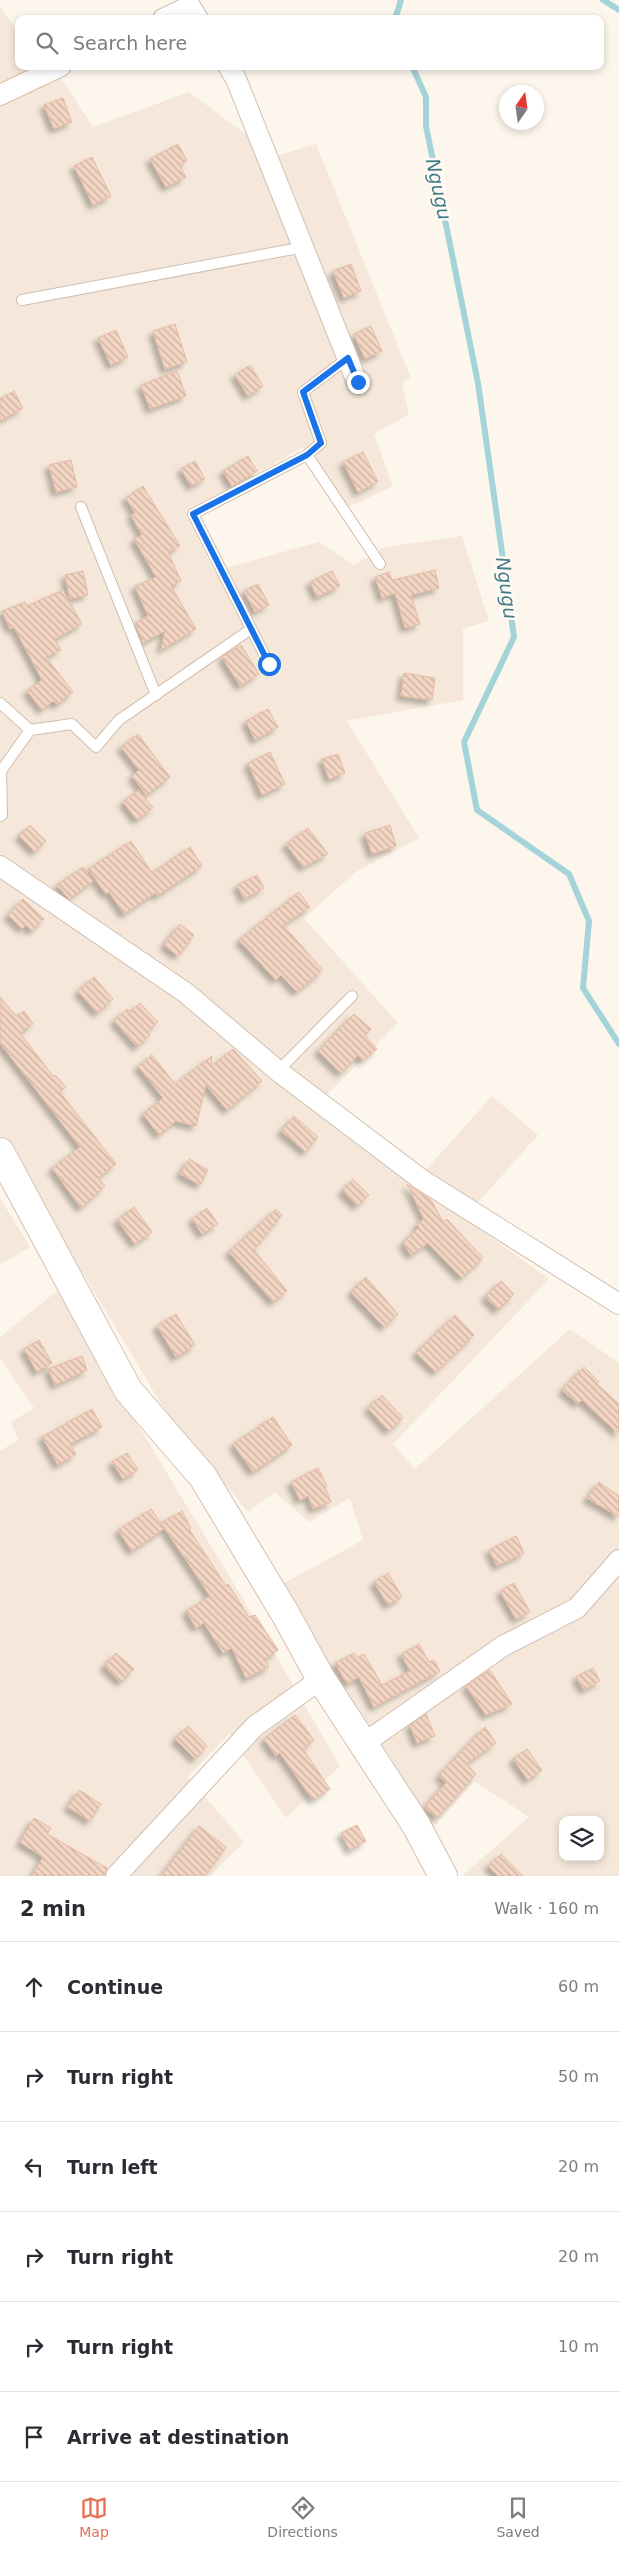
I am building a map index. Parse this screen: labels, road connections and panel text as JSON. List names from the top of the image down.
{
  "water": ["Ngugu"],
  "north": "top",
  "page": {
    "search": "Search here",
    "heading": ["2 min", "Walk · 160 m"],
    "list": [
      ["Continue", "60 m"],
      ["Turn right", "50 m"],
      ["Turn left", "20 m"],
      ["Turn right", "20 m"],
      ["Turn right", "10 m"],
      "Arrive at destination"
    ],
    "nav": ["Map", "Directions", "Saved"]
  }
}
